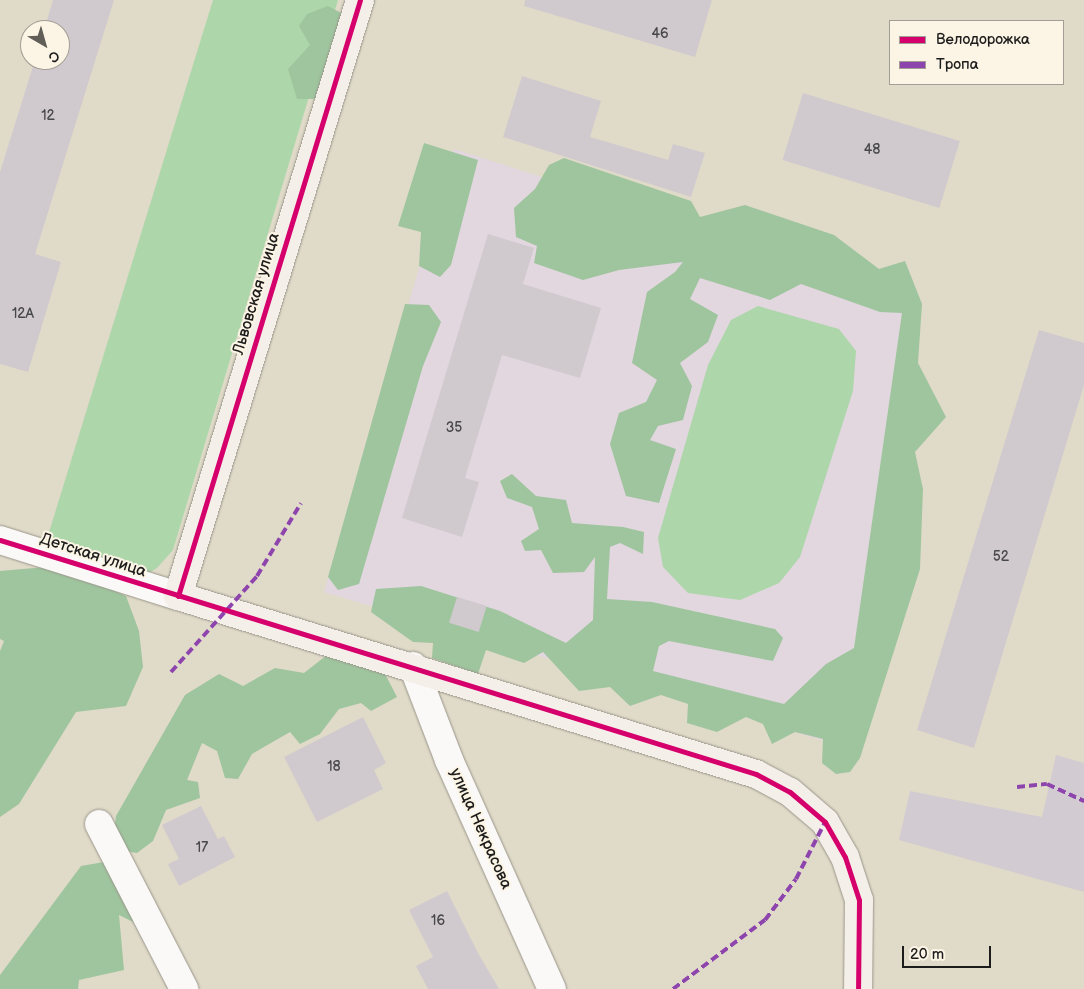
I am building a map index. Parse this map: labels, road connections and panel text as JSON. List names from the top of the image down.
{
  "streets": {
    "street": ["Львовская улица", "Детская улица", "улица Некрасова"]
  },
  "crossings": [
    ["Львовская улица", "Детская улица"]
  ],
  "house_numbers": [
    "46",
    "12",
    "48",
    "12А",
    "35",
    "52",
    "18",
    "17",
    "16"
  ],
  "legend": ["Велодорожка", "Тропа"],
  "scale_bar": "20 m",
  "north": "bottom right"
}
